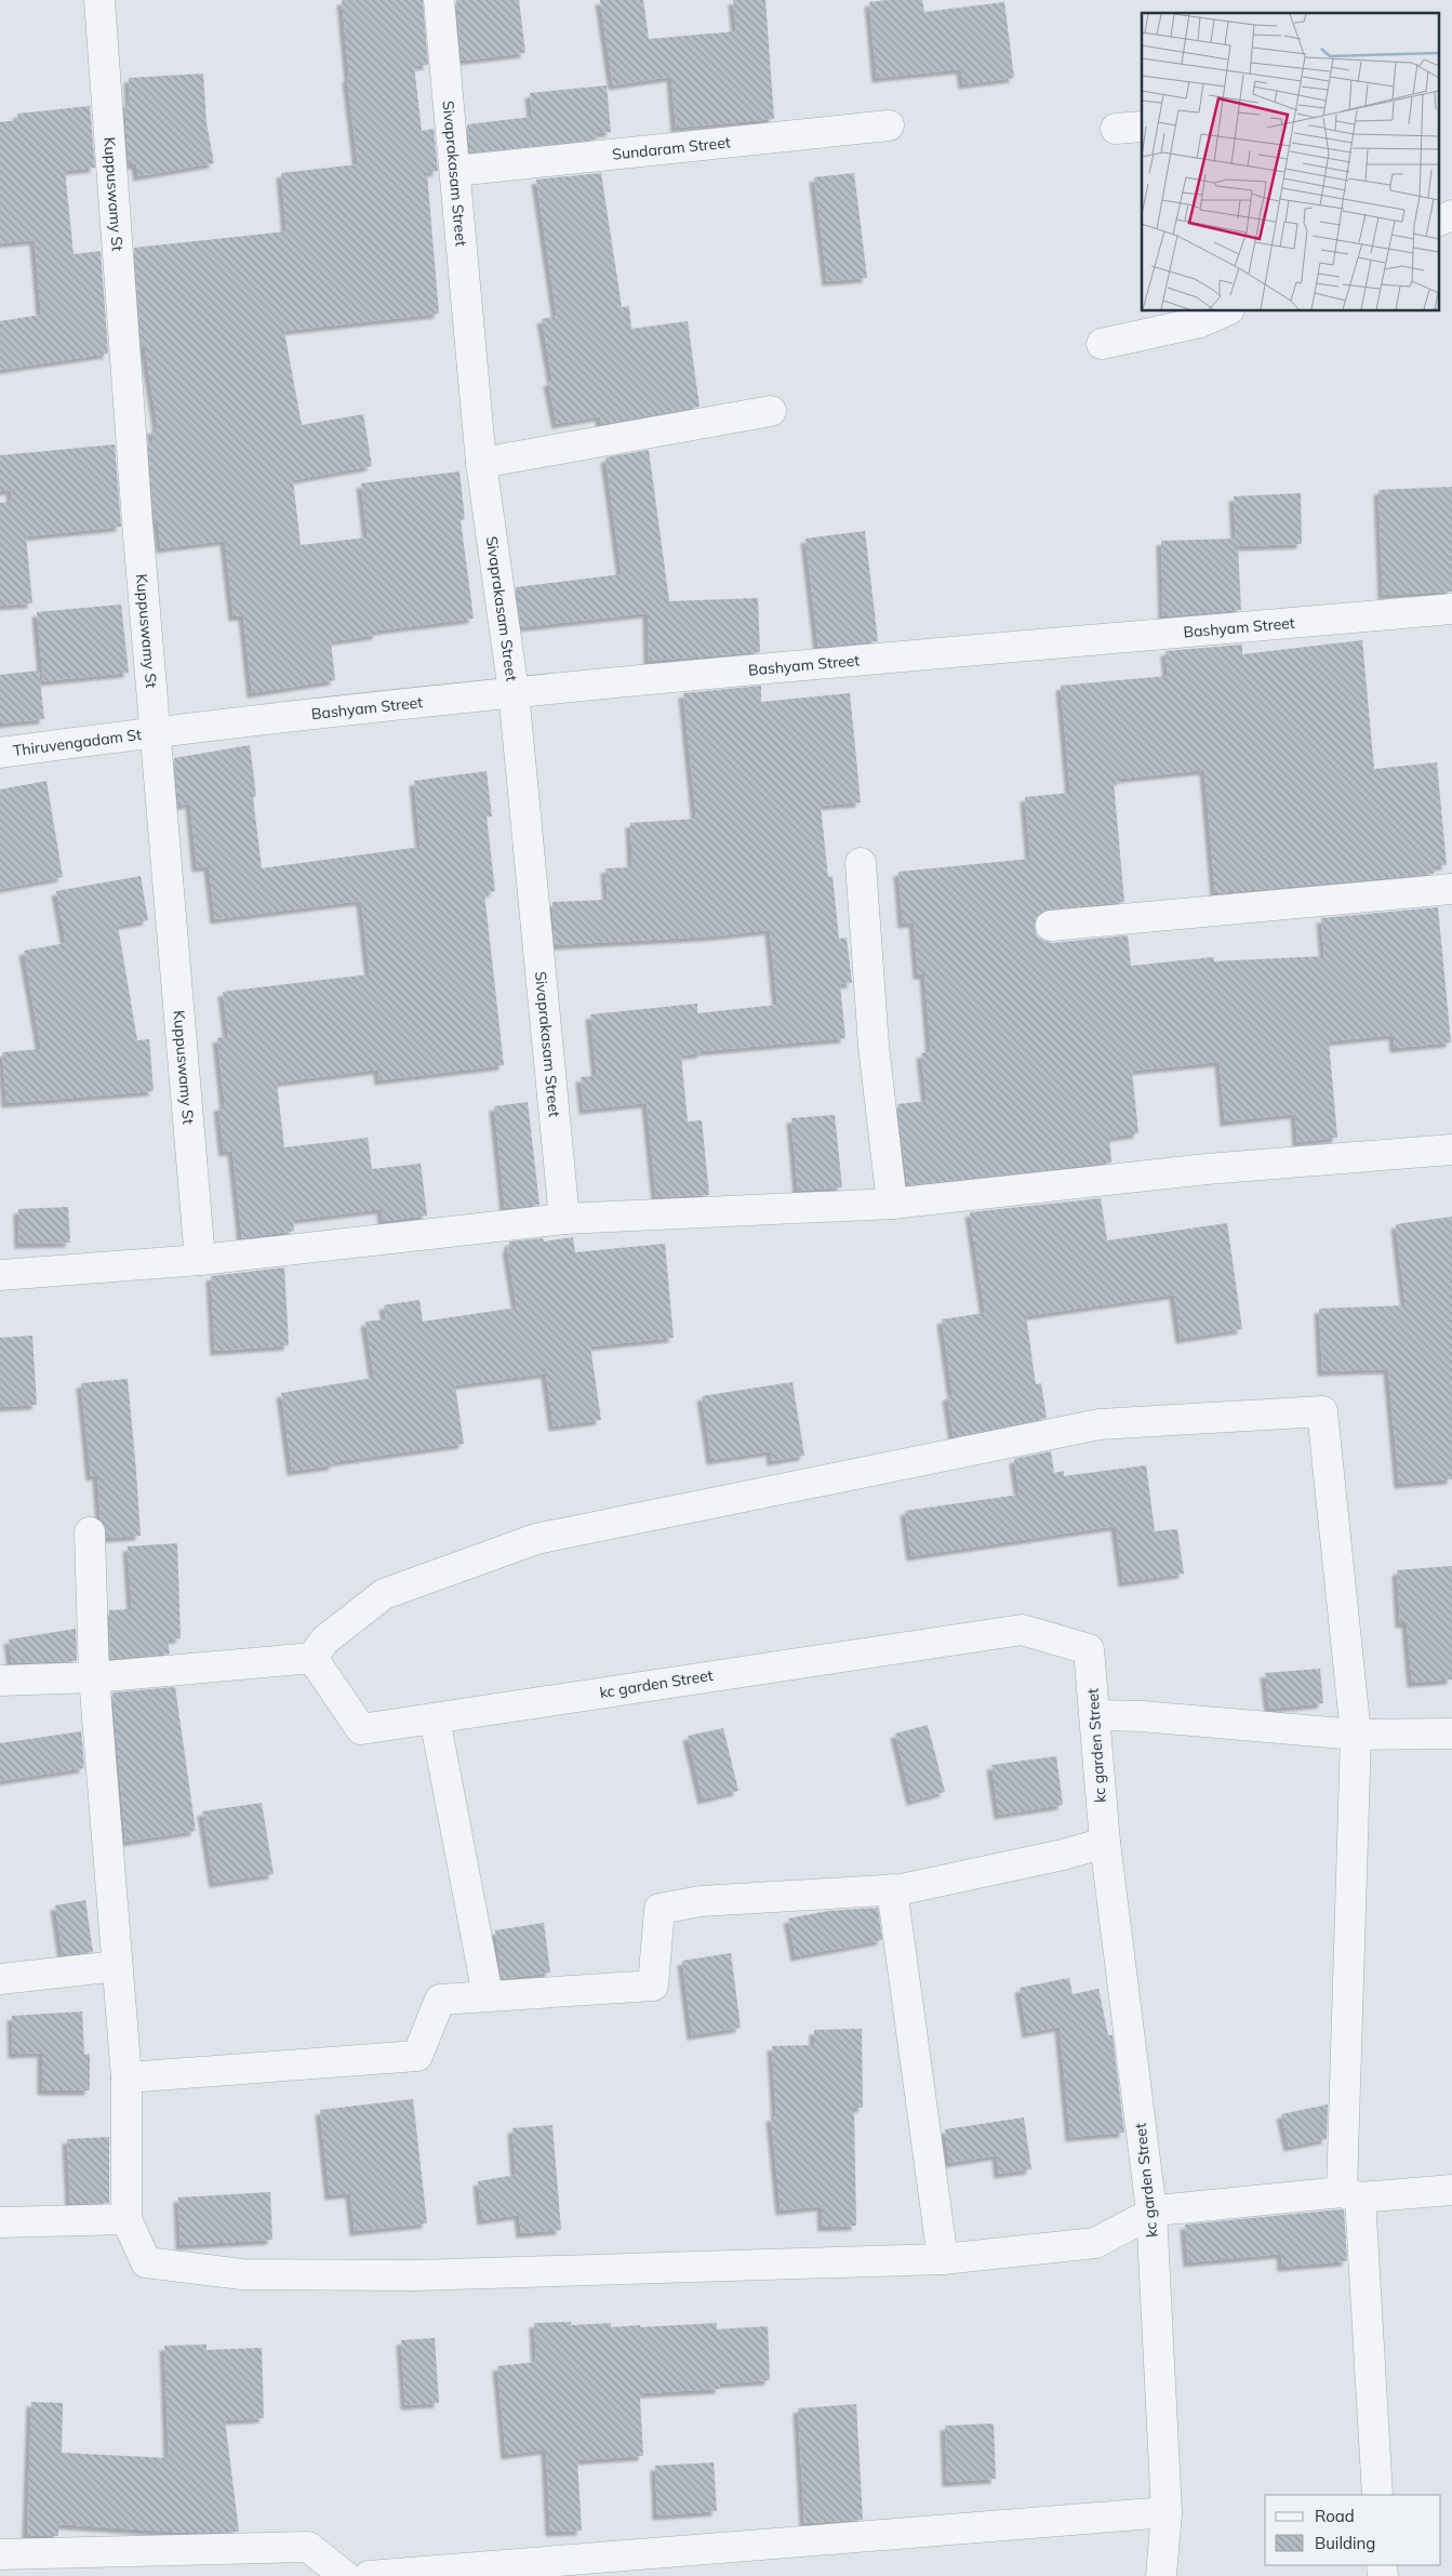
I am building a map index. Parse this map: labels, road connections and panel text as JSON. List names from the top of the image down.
{
  "streets": {
    "street": [
      "Sundaram Street",
      "Sivaprakasam Street",
      "Kuppuswamy St",
      "Bashyam Street",
      "Thiruvengadam St",
      "kc garden Street"
    ]
  },
  "crossings": [
    ["Sundaram Street", "Sivaprakasam Street"],
    ["Sivaprakasam Street", "Bashyam Street"],
    ["Kuppuswamy St", "Bashyam Street"],
    ["Kuppuswamy St", "Thiruvengadam St"],
    ["Bashyam Street", "Thiruvengadam St"]
  ],
  "legend": ["Road", "Building"]
}
